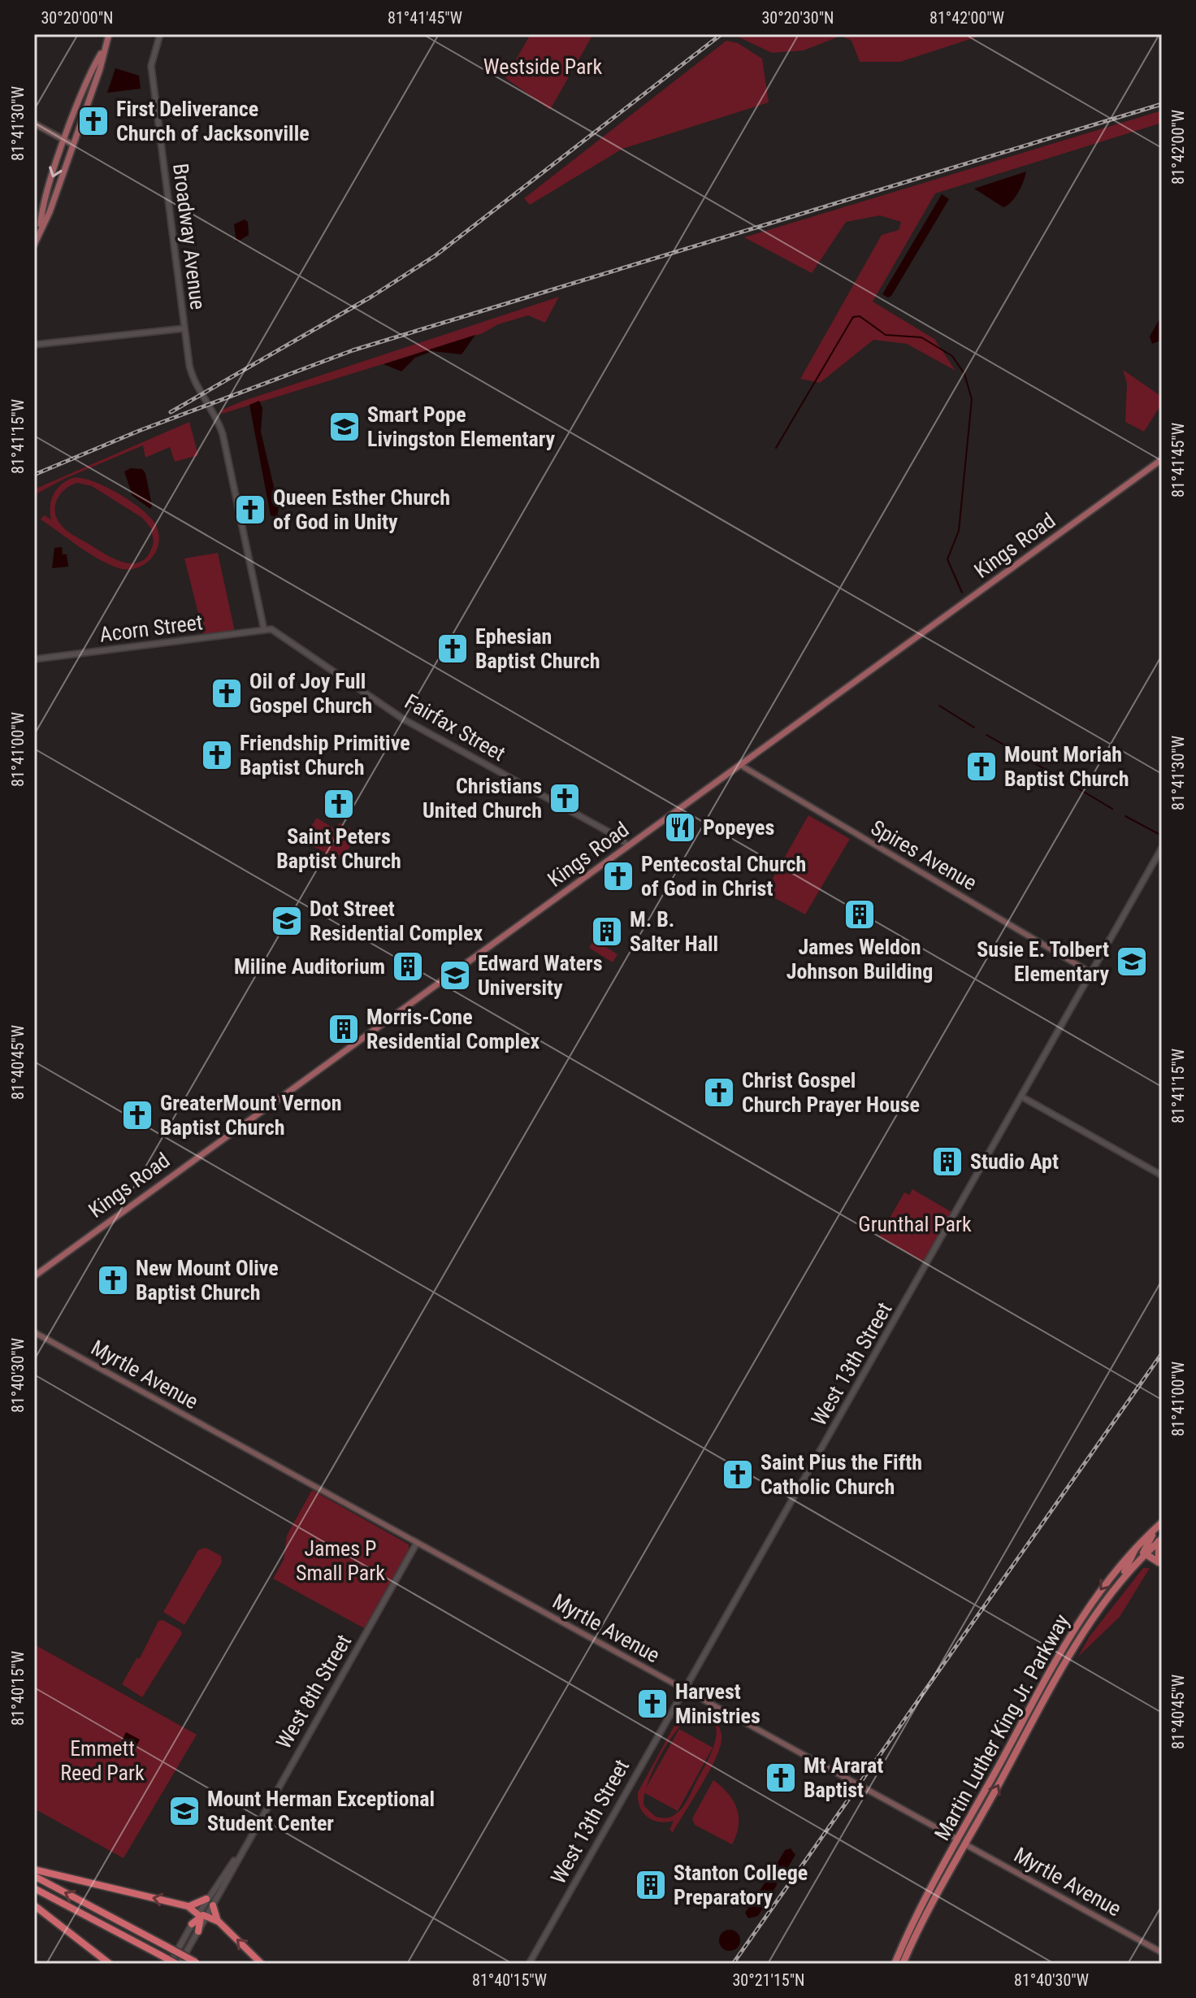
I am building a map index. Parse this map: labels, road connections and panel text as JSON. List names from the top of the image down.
{
  "streets": {
    "highway": ["Martin Luther King Jr. Parkway"],
    "main road": ["Kings Road", "Spires Avenue", "Myrtle Avenue"],
    "street": [
      "Broadway Avenue",
      "Acorn Street",
      "Fairfax Street",
      "West 13th Street",
      "West 8th Street"
    ]
  },
  "crossings": [
    ["Broadway Avenue", "Acorn Street"],
    ["Kings Road", "Fairfax Street"],
    ["Kings Road", "Spires Avenue"],
    ["Acorn Street", "Fairfax Street"],
    ["Spires Avenue", "West 13th Street"],
    ["West 13th Street", "Myrtle Avenue"],
    ["Myrtle Avenue", "West 8th Street"],
    ["Myrtle Avenue", "Martin Luther King Jr. Parkway"]
  ],
  "parks": [
    "Westside Park",
    "Grunthal Park",
    "James P Small Park",
    "Emmett Reed Park"
  ],
  "places": {
    "church": [
      "First Deliverance Church of Jacksonville",
      "Queen Esther Church of God in Unity",
      "Ephesian Baptist Church",
      "Oil of Joy Full Gospel Church",
      "Friendship Primitive Baptist Church",
      "Mount Moriah Baptist Church",
      "Christians United Church",
      "Saint Peters Baptist Church",
      "Pentecostal Church of God in Christ",
      "Christ Gospel Church Prayer House",
      "GreaterMount Vernon Baptist Church",
      "New Mount Olive Baptist Church",
      "Saint Pius the Fifth Catholic Church",
      "Harvest Ministries",
      "Mt Ararat Baptist"
    ],
    "school or university": [
      "Smart Pope Livingston Elementary",
      "Dot Street Residential Complex",
      "Susie E. Tolbert Elementary",
      "Edward Waters University",
      "Mount Herman Exceptional Student Center"
    ],
    "restaurant": ["Popeyes"],
    "building": [
      "James Weldon Johnson Building",
      "M. B. Salter Hall",
      "Miline Auditorium",
      "Morris-Cone Residential Complex",
      "Studio Apt",
      "Stanton College Preparatory"
    ]
  },
  "coordinates": [
    "30°20'00\"N",
    "81°41'45\"W",
    "30°20'30\"N",
    "81°42'00\"W",
    "81°41'30\"W",
    "81°41'15\"W",
    "81°41'00\"W",
    "81°40'45\"W",
    "81°40'30\"W",
    "81°40'15\"W",
    "30°21'15\"N"
  ]
}
